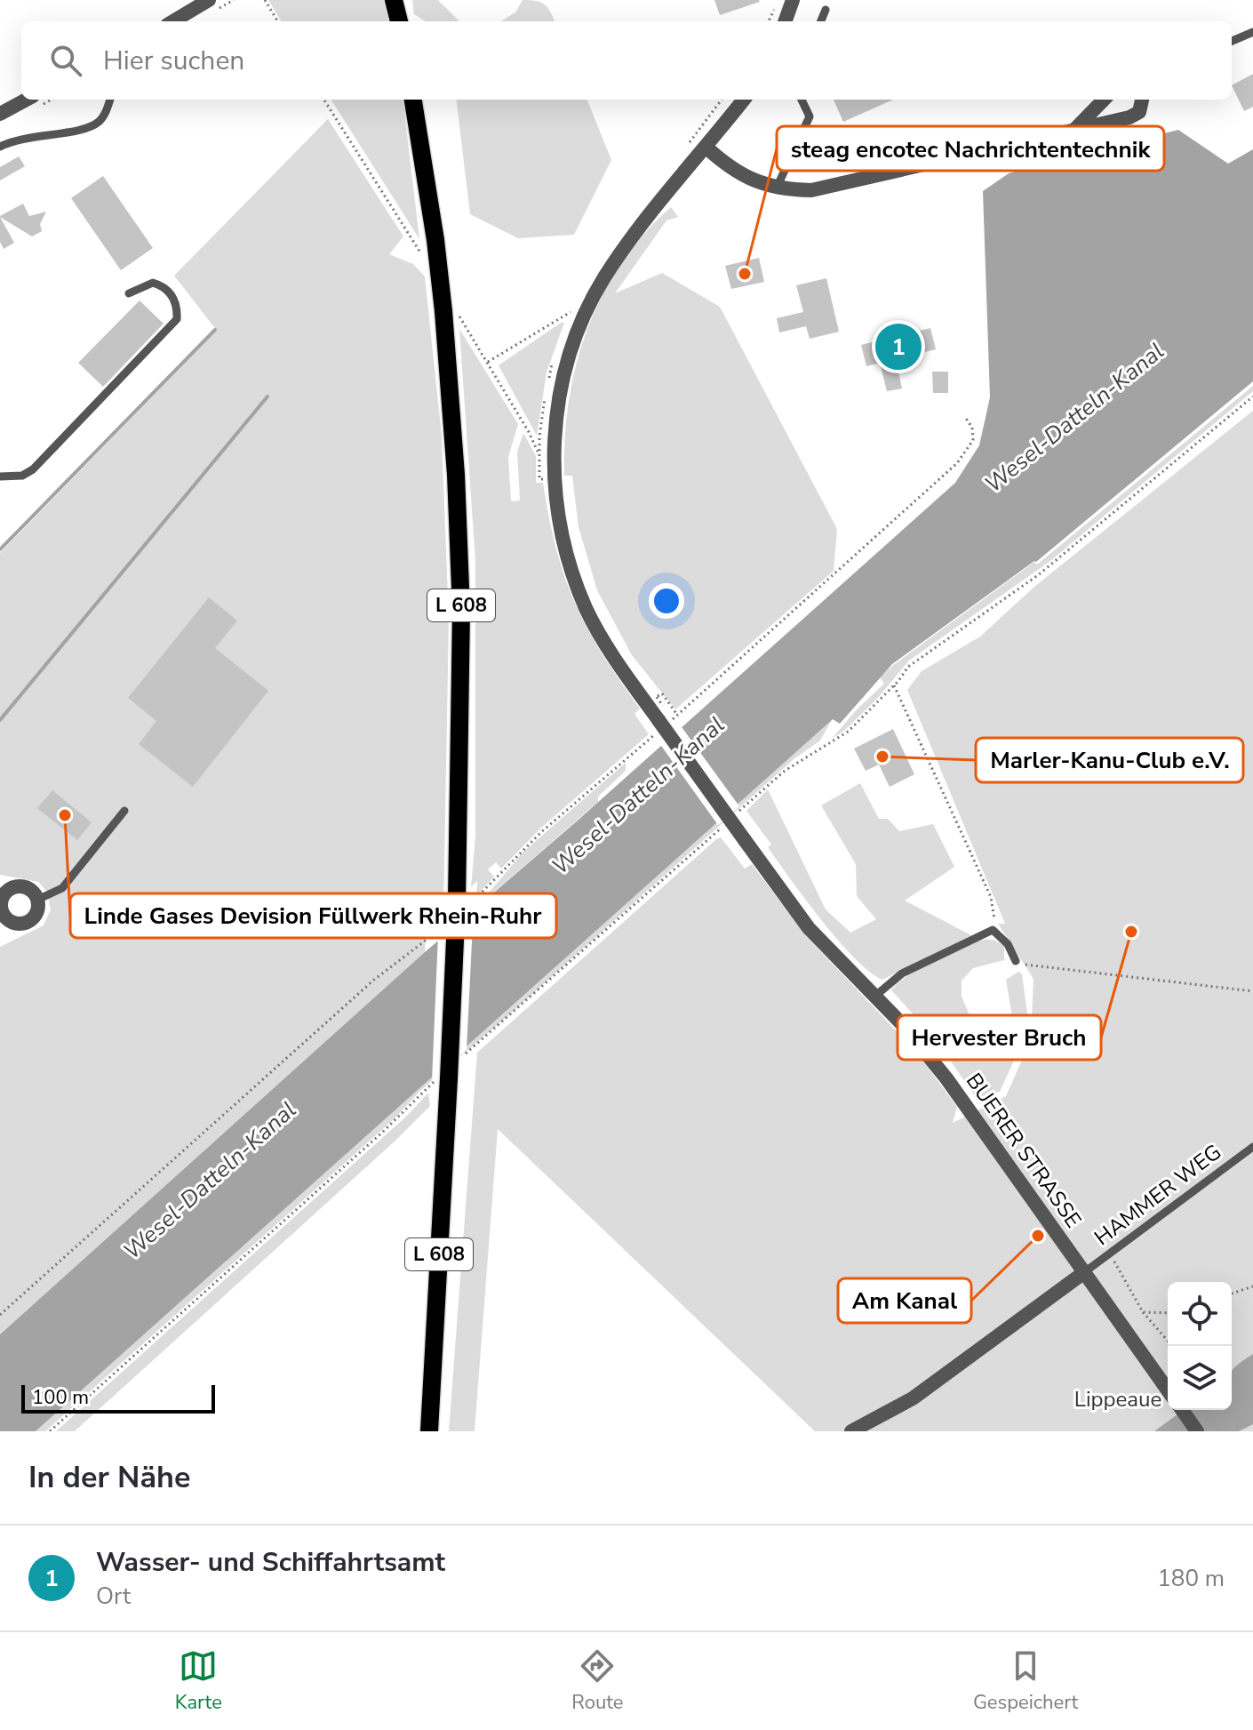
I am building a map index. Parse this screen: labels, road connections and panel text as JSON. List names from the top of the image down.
{
  "streets": {
    "main road": ["L 608"],
    "street": ["BUERER STRASSE"],
    "lane": ["HAMMER WEG"]
  },
  "crossings": [
    ["BUERER STRASSE", "HAMMER WEG"]
  ],
  "water": ["Wesel-Datteln-Kanal"],
  "parks": ["Lippeaue"],
  "places": [
    "steag encotec Nachrichtentechnik",
    "Marler-Kanu-Club e.V.",
    "Linde Gases Devision Füllwerk Rhein-Ruhr",
    "Hervester Bruch",
    "Am Kanal"
  ],
  "scale_bar": "100 m",
  "page": {
    "search": "Hier suchen",
    "pins": "1",
    "scale": "100 m",
    "heading": "In der Nähe",
    "list": [
      {
        "mark": "1",
        "name": "Wasser- und Schiffahrtsamt",
        "note": "Ort",
        "value": "180 m"
      }
    ],
    "nav": ["Karte", "Route", "Gespeichert"]
  }
}
